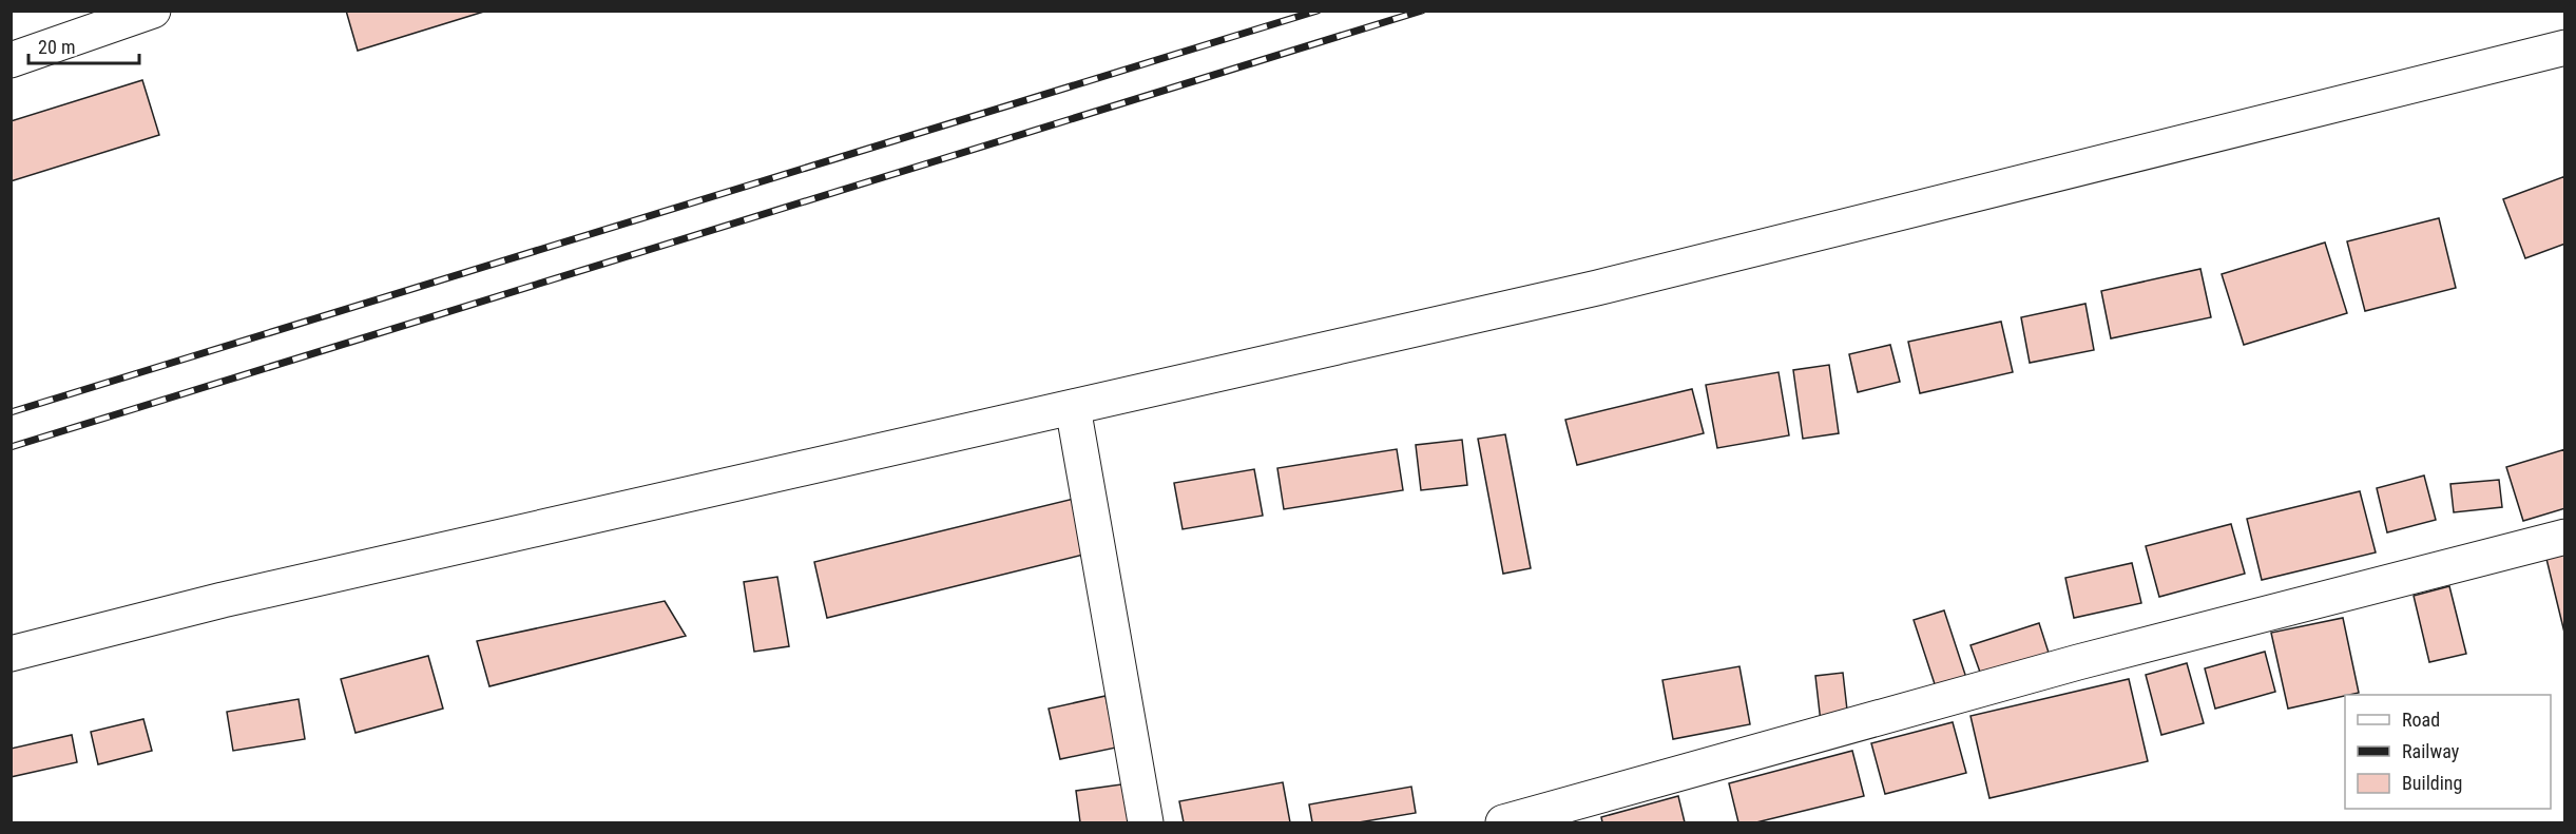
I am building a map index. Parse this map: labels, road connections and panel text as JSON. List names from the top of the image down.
{
  "legend": ["Road", "Railway", "Building"],
  "scale_bar": "20 m"
}
